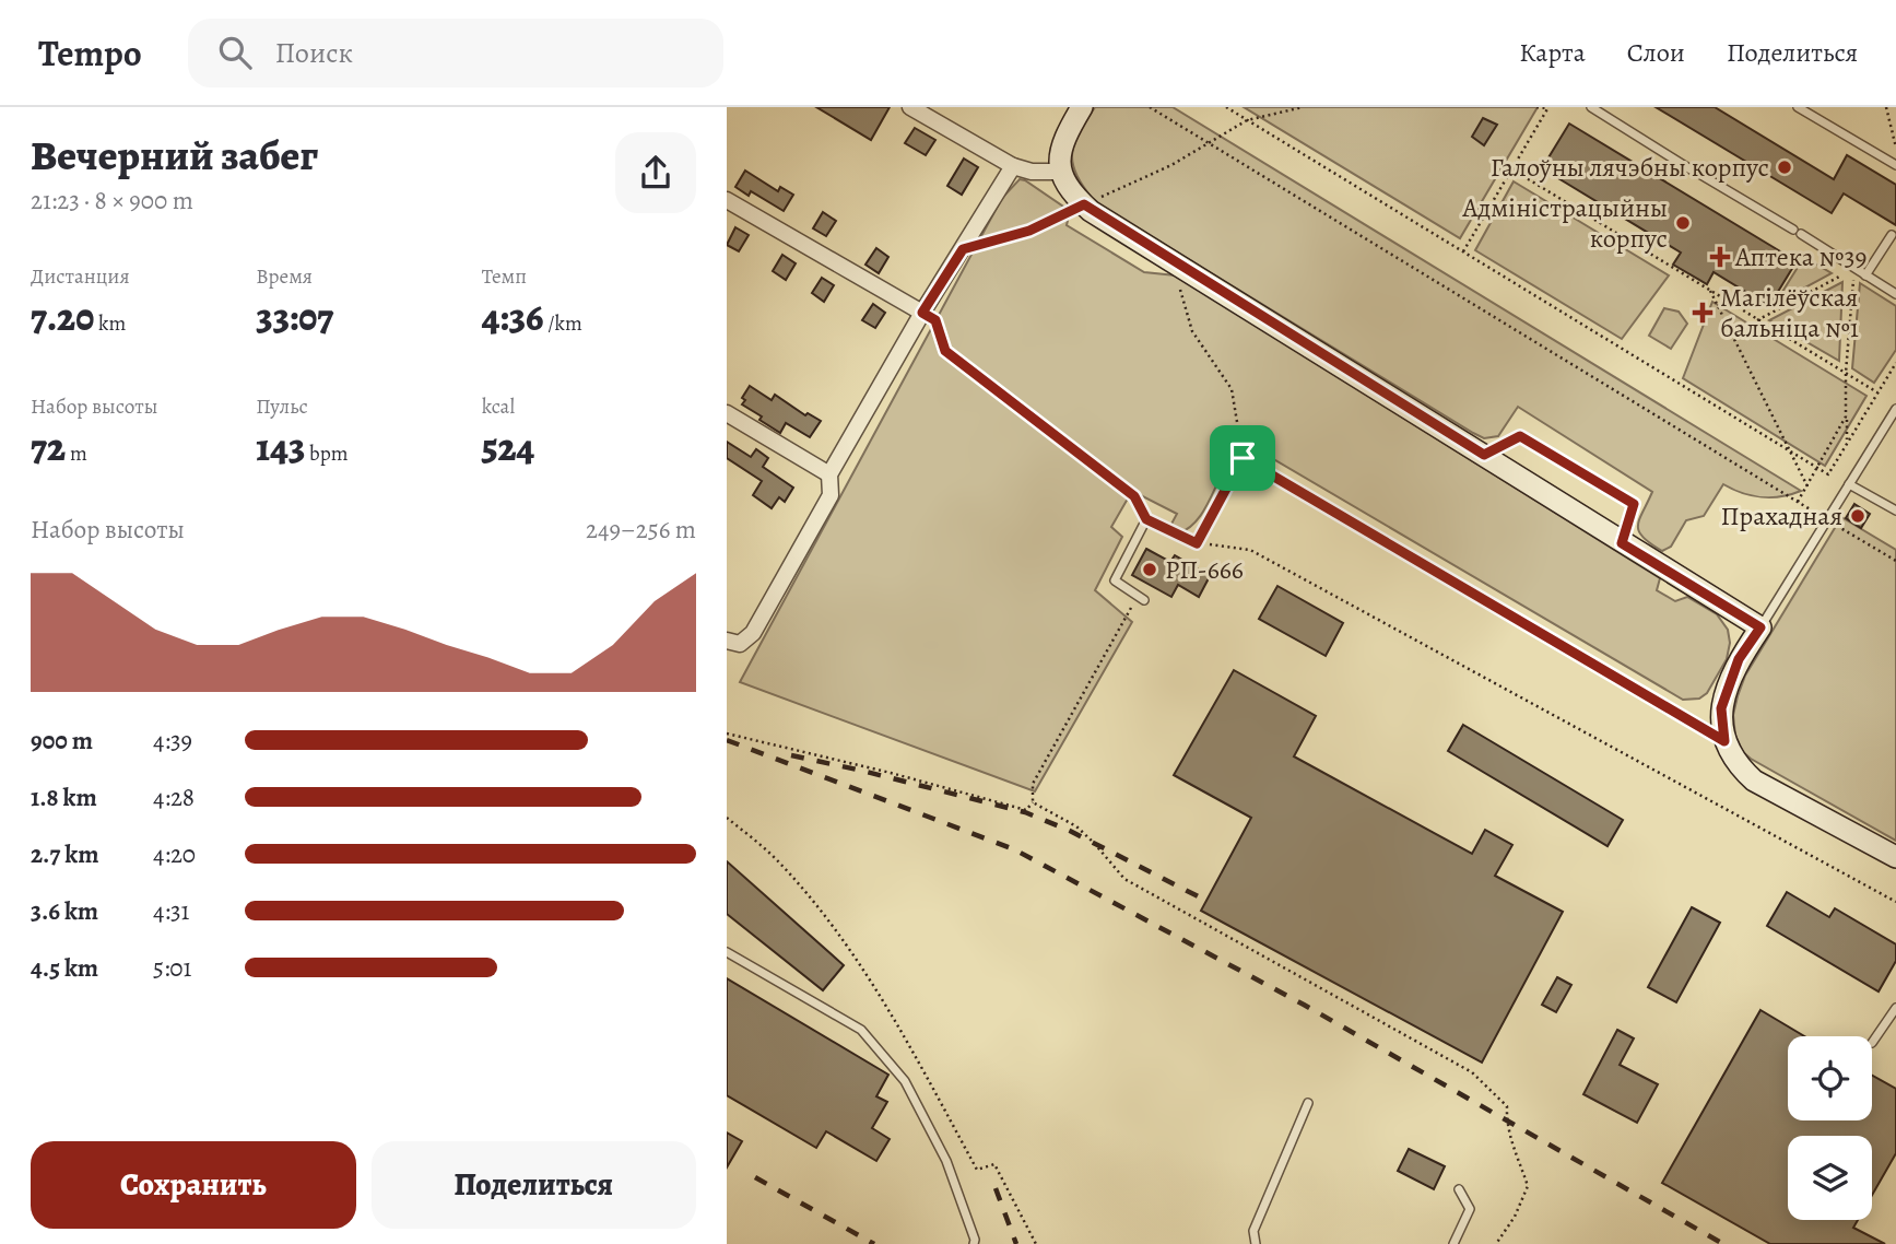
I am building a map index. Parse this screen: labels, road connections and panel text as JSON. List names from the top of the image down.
{
  "places": {
    "other": [
      "Галоўны лячэбны корпус",
      "Адміністрацыйны корпус",
      "Прахадная",
      "РП-666"
    ],
    "health": ["Аптека №39", "Магілёўская бальніца №1"]
  },
  "page": {
    "header": "Tempo",
    "search": "Поиск",
    "nav": ["Карта", "Слои", "Поделиться"],
    "heading": ["Вечерний забег", "21:23 · 8 × 900 m"],
    "stats": [
      ["Дистанция", "7.20 km"],
      ["Время", "33:07"],
      ["Темп", "4:36 /km"],
      ["Набор высоты", "72 m"],
      ["Пульс", "143 bpm"],
      ["kcal", "524"]
    ],
    "chart": ["Набор высоты", "249–256 m"],
    "list": [
      {
        "name": "900 m",
        "note": "4:39"
      },
      {
        "name": "1.8 km",
        "note": "4:28"
      },
      {
        "name": "2.7 km",
        "note": "4:20"
      },
      {
        "name": "3.6 km",
        "note": "4:31"
      },
      {
        "name": "4.5 km",
        "note": "5:01"
      }
    ],
    "buttons": ["Сохранить", "Поделиться"]
  }
}
